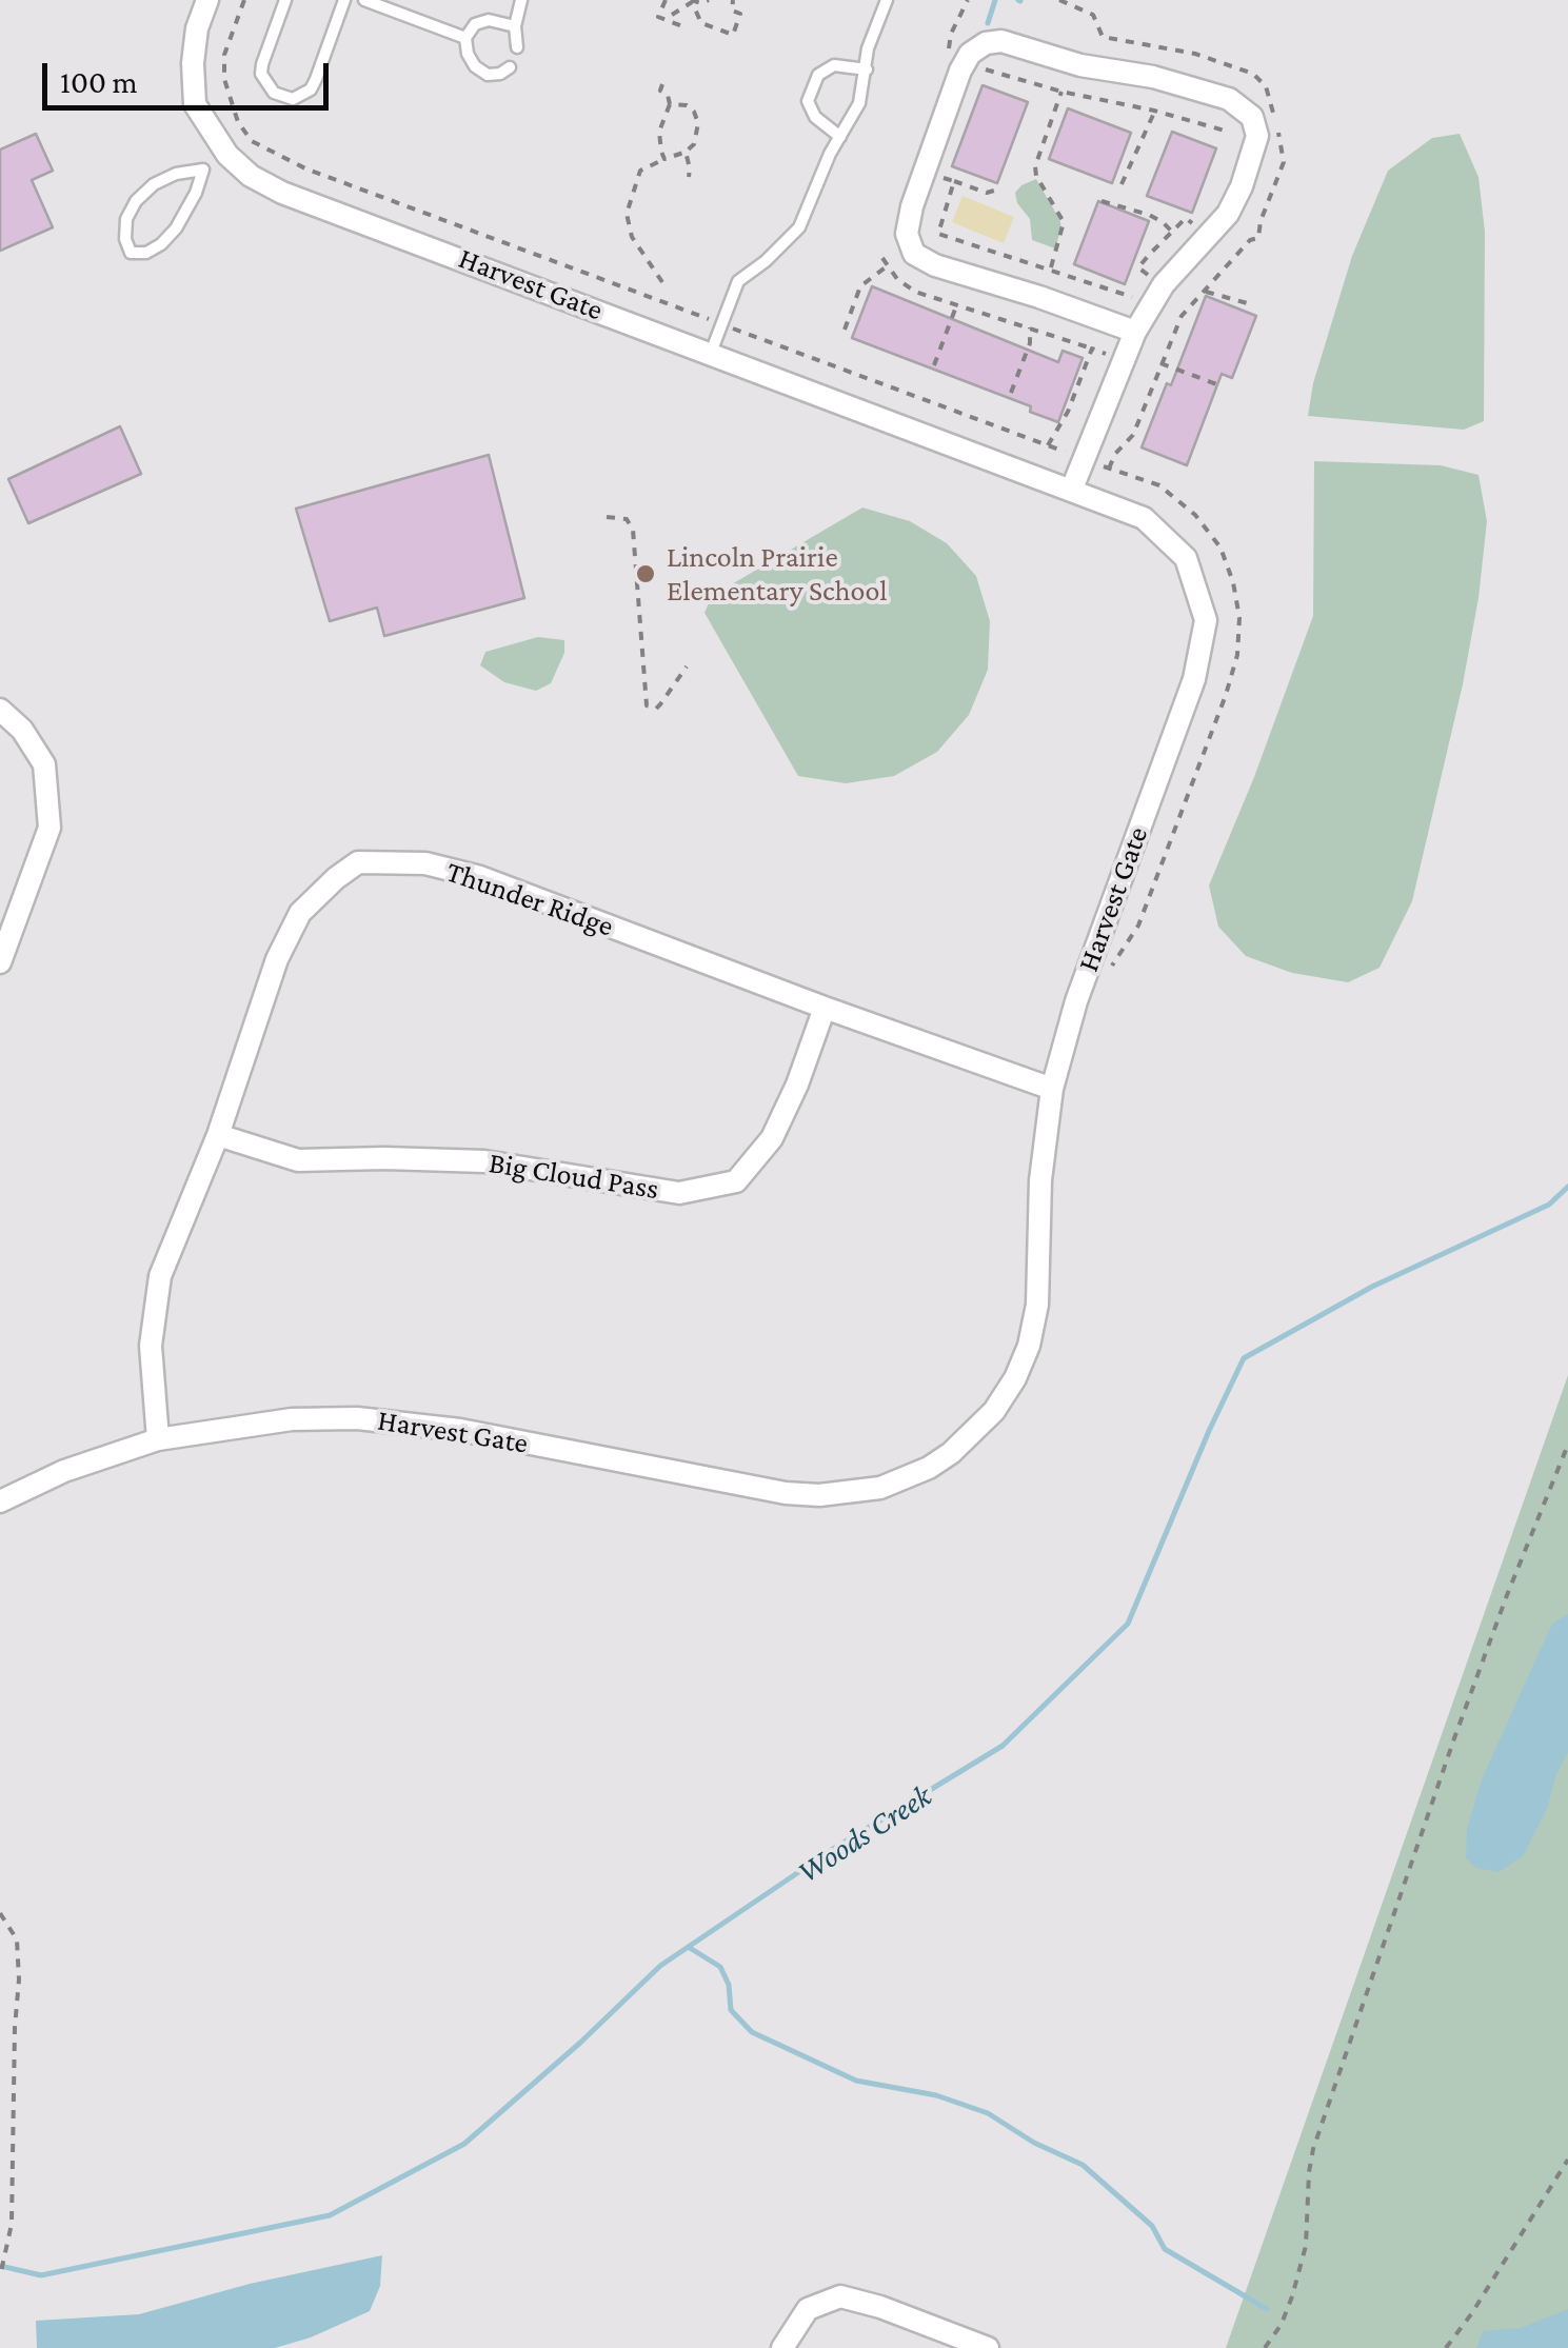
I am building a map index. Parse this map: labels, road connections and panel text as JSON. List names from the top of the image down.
{
  "streets": {
    "street": ["Harvest Gate", "Thunder Ridge", "Big Cloud Pass"]
  },
  "crossings": [
    ["Harvest Gate", "Thunder Ridge"],
    ["Thunder Ridge", "Big Cloud Pass"]
  ],
  "water": ["Woods Creek"],
  "places": ["Lincoln Prairie Elementary School"],
  "scale_bar": "100 m"
}
